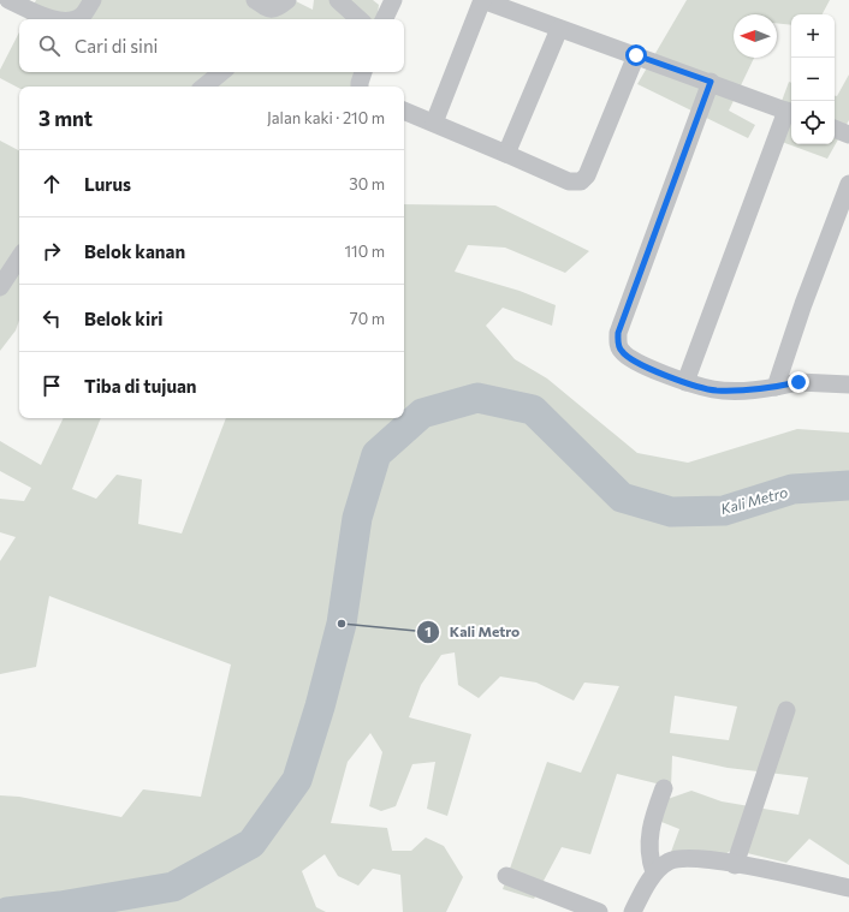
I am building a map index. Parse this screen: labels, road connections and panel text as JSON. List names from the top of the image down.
{
  "water": ["Kali Metro"],
  "places": ["Kali Metro"],
  "north": "left",
  "page": {
    "map_buttons": ["+", "−"],
    "search": "Cari di sini",
    "heading": ["3 mnt", "Jalan kaki · 210 m"],
    "list": [
      ["Lurus", "30 m"],
      ["Belok kanan", "110 m"],
      ["Belok kiri", "70 m"],
      "Tiba di tujuan"
    ]
  }
}
